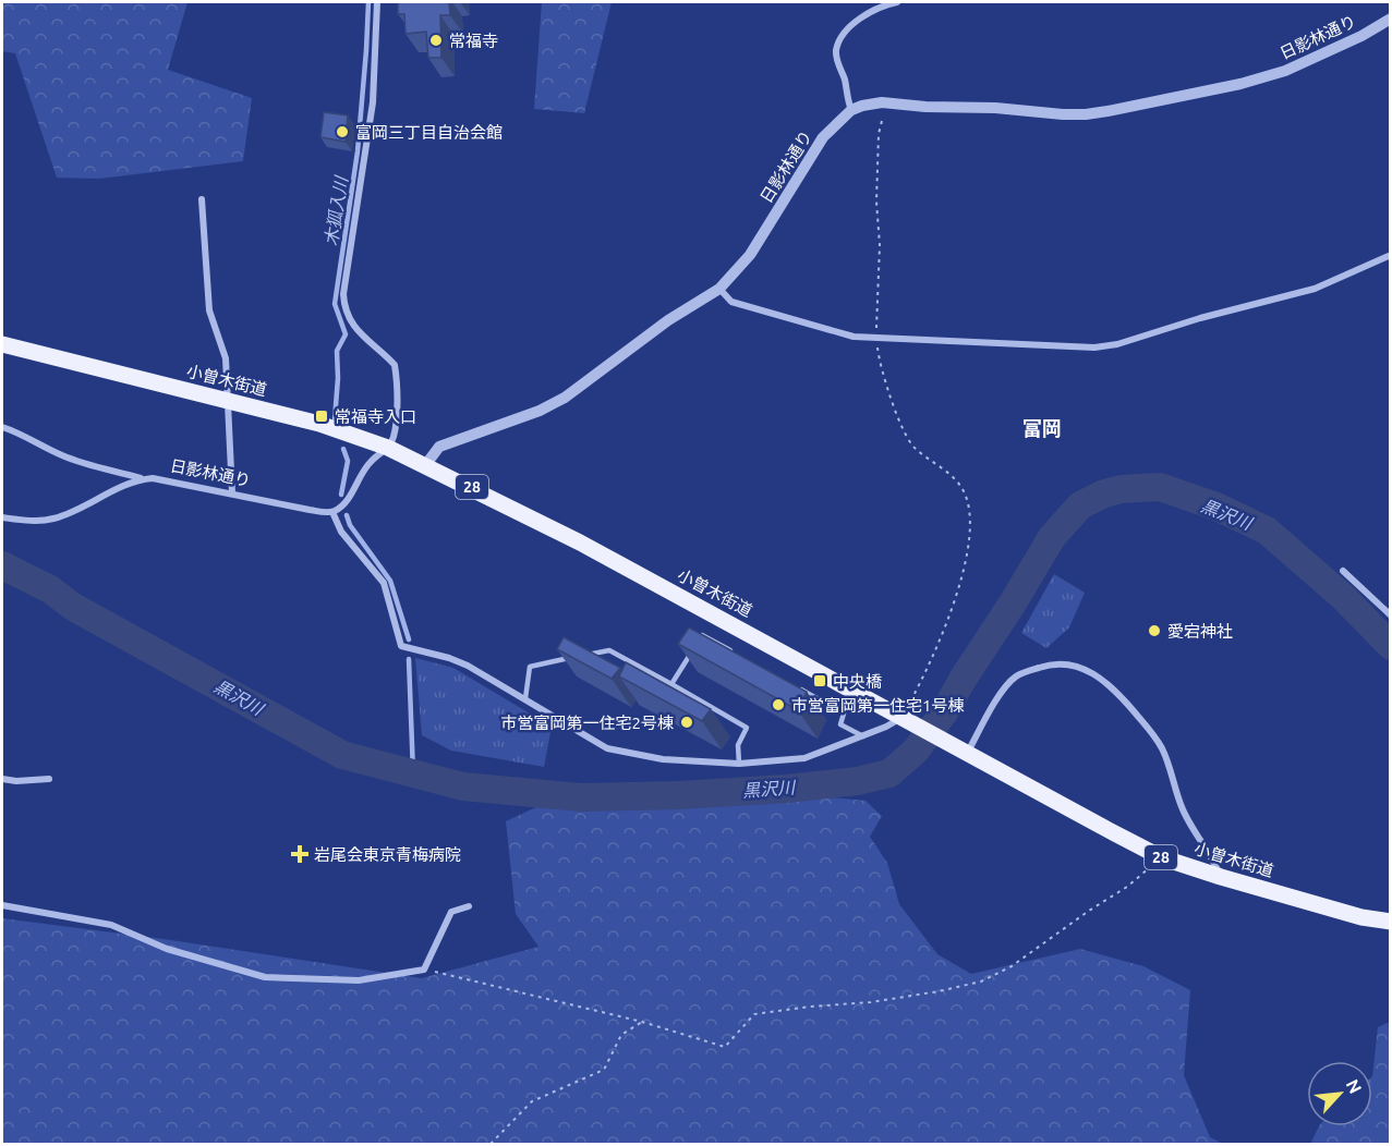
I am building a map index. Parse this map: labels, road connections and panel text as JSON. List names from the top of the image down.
{
  "streets": {
    "main road": ["小曽木街道", "28"],
    "street": ["日影林通り"]
  },
  "crossings": [
    ["日影林通り", "小曽木街道"]
  ],
  "districts": ["富岡"],
  "water": ["木狐入川", "黒沢川"],
  "places": {
    "other": [
      "常福寺",
      "富岡三丁目自治会館",
      "愛宕神社",
      "市営富岡第一住宅1号棟",
      "市営富岡第一住宅2号棟"
    ],
    "transit": ["常福寺入口", "中央橋"],
    "health": ["岩尾会東京青梅病院"]
  },
  "north": "top right"
}
